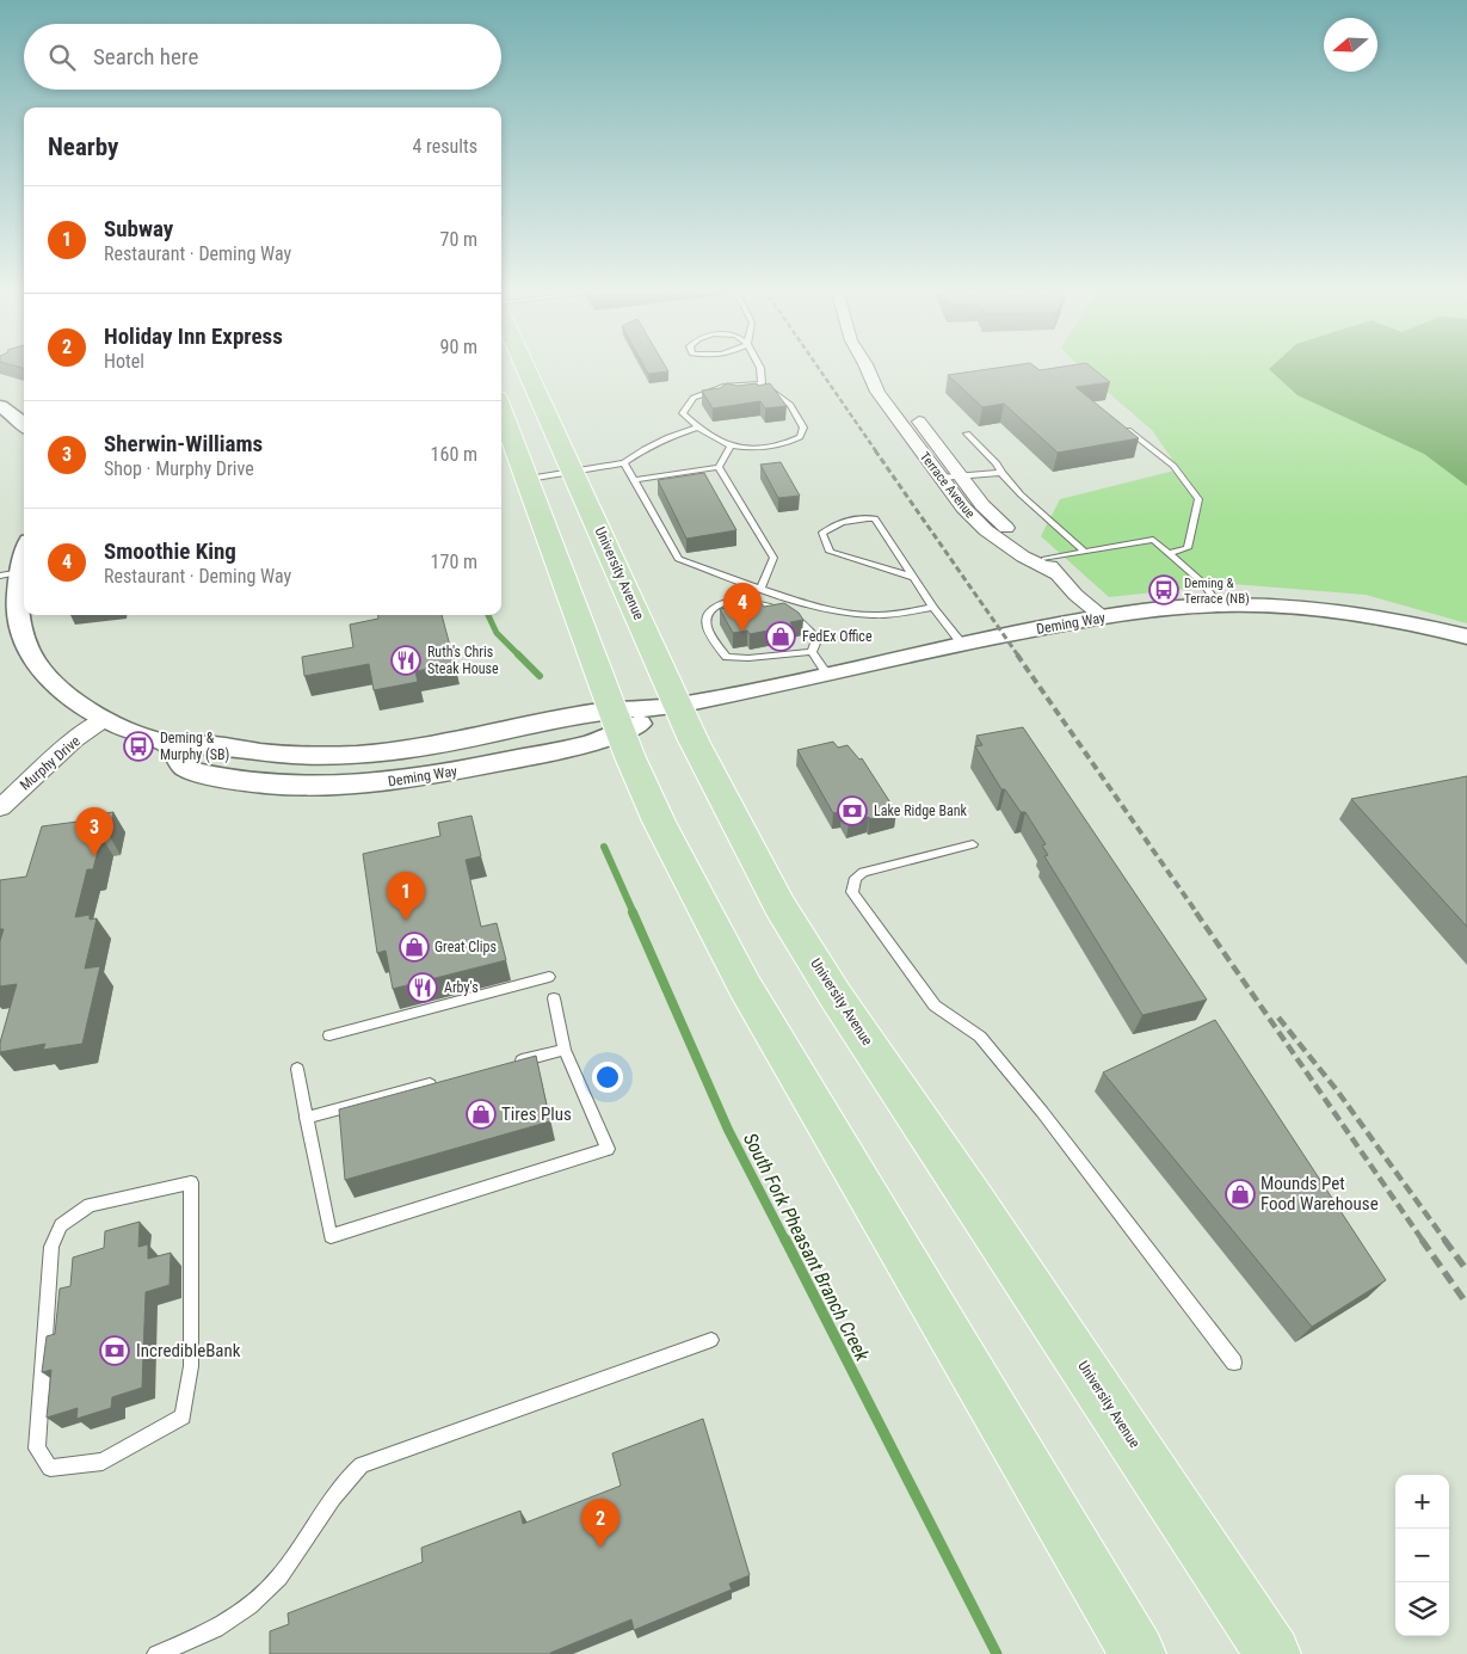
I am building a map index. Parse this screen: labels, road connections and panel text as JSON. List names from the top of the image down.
{
  "streets": {
    "main road": ["University Avenue"],
    "street": ["Terrace Avenue", "Deming Way", "Murphy Drive"]
  },
  "crossings": [
    ["Terrace Avenue", "Deming Way"],
    ["University Avenue", "Deming Way"],
    ["Deming Way", "Murphy Drive"]
  ],
  "water": ["South Fork Pheasant Branch Creek"],
  "places": {
    "bus stop": ["Deming & Terrace (NB)", "Deming & Murphy (SB)"],
    "shop": [
      "FedEx Office",
      "Great Clips",
      "Tires Plus",
      "Mounds Pet Food Warehouse"
    ],
    "restaurant": ["Ruth's Chris Steak House", "Arby's"],
    "bank": ["Lake Ridge Bank", "IncredibleBank"]
  },
  "north": "left",
  "page": {
    "search": "Search here",
    "heading": ["Nearby", "4 results"],
    "list": [
      {
        "mark": "1",
        "name": "Subway",
        "note": "Restaurant · Deming Way",
        "value": "70 m"
      },
      {
        "mark": "2",
        "name": "Holiday Inn Express",
        "note": "Hotel",
        "value": "90 m"
      },
      {
        "mark": "3",
        "name": "Sherwin-Williams",
        "note": "Shop · Murphy Drive",
        "value": "160 m"
      },
      {
        "mark": "4",
        "name": "Smoothie King",
        "note": "Restaurant · Deming Way",
        "value": "170 m"
      }
    ],
    "pins": [
      "4",
      "3",
      "1",
      "2"
    ],
    "map_buttons": ["+", "−"]
  }
}
